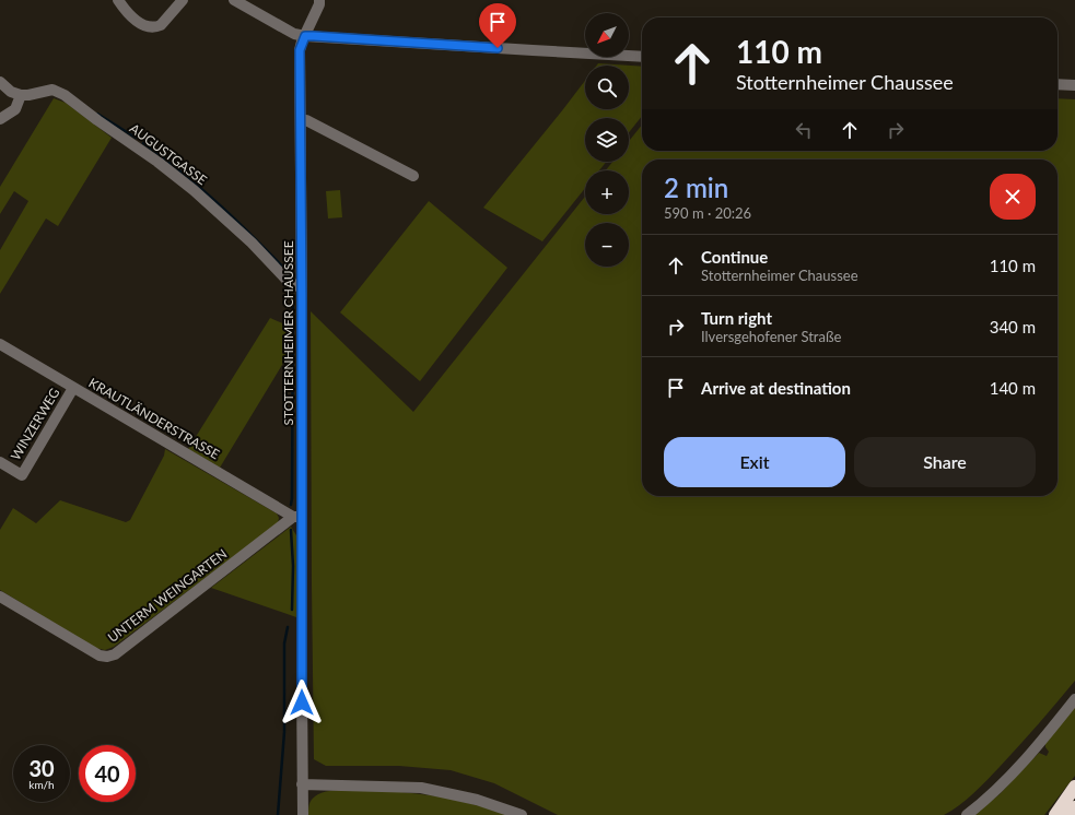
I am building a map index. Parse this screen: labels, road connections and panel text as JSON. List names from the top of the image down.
{
  "streets": {
    "street": [
      "AUGUSTGASSE",
      "STOTTERNHEIMER CHAUSSEE",
      "KRAUTLÄNDERSTRASSE",
      "WINZERWEG",
      "UNTERM WEINGARTEN"
    ]
  },
  "crossings": [
    ["AUGUSTGASSE", "STOTTERNHEIMER CHAUSSEE"],
    ["STOTTERNHEIMER CHAUSSEE", "KRAUTLÄNDERSTRASSE"],
    ["STOTTERNHEIMER CHAUSSEE", "UNTERM WEINGARTEN"],
    ["KRAUTLÄNDERSTRASSE", "WINZERWEG"],
    ["KRAUTLÄNDERSTRASSE", "UNTERM WEINGARTEN"]
  ],
  "north": "bottom left",
  "page": {
    "map_buttons": ["+", "−"],
    "turn": ["110 m", "Stotternheimer Chaussee"],
    "heading": ["2 min", "590 m · 20:26"],
    "list": [
      {
        "name": "Continue",
        "note": "Stotternheimer Chaussee",
        "value": "110 m"
      },
      {
        "name": "Turn right",
        "note": "Ilversgehofener Straße",
        "value": "340 m"
      },
      {
        "name": "Arrive at destination",
        "value": "140 m"
      }
    ],
    "buttons": ["Exit", "Share"],
    "speed": "30 km/h",
    "limit": "40"
  }
}
